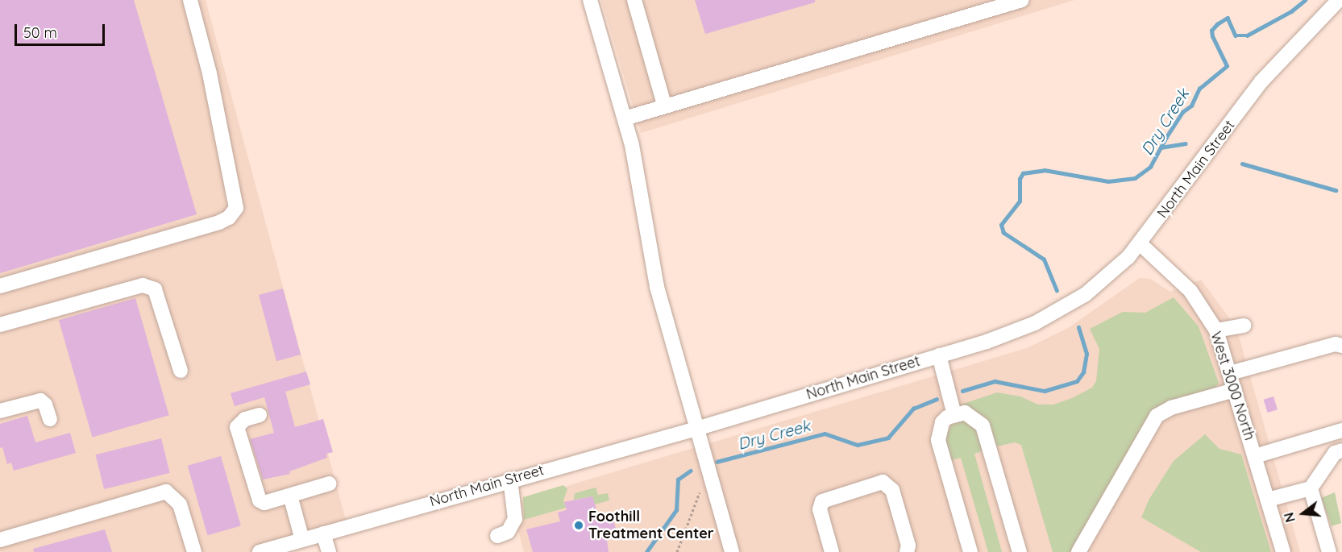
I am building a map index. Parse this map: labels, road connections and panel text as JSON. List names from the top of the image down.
{
  "streets": {
    "street": ["North Main Street", "West 3000 North"]
  },
  "crossings": [
    ["North Main Street", "West 3000 North"]
  ],
  "water": ["Dry Creek"],
  "places": ["Foothill Treatment Center"],
  "scale_bar": "50 m",
  "north": "left"
}
